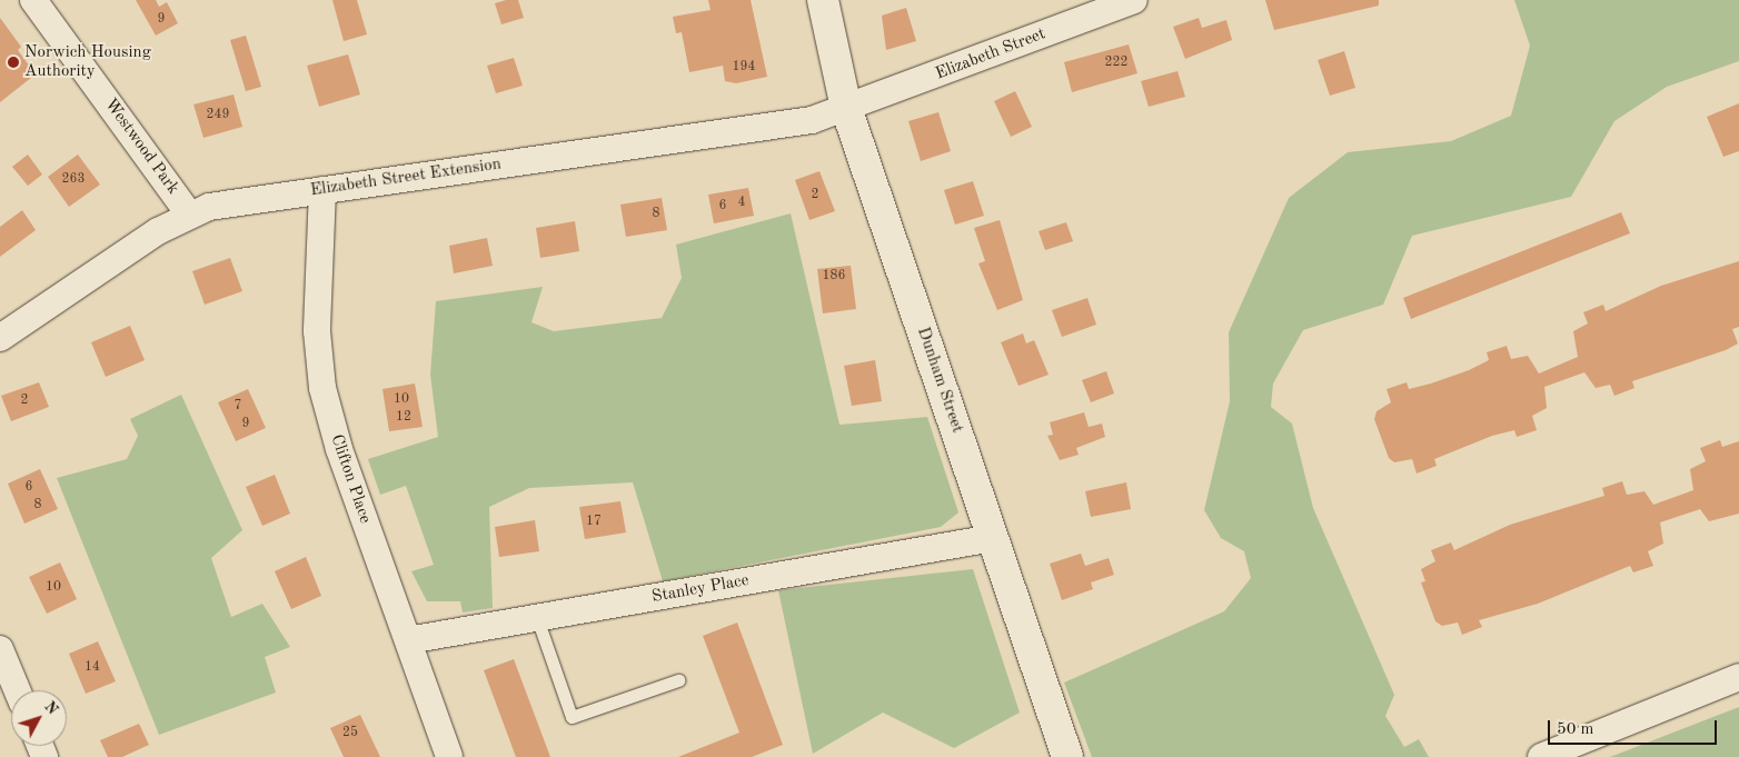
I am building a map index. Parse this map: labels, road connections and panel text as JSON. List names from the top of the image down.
{
  "streets": {
    "street": [
      "Elizabeth Street",
      "Westwood Park",
      "Elizabeth Street Extension",
      "Dunham Street",
      "Clifton Place",
      "Stanley Place"
    ]
  },
  "crossings": [
    ["Elizabeth Street", "Elizabeth Street Extension"],
    ["Elizabeth Street", "Dunham Street"],
    ["Westwood Park", "Elizabeth Street Extension"],
    ["Elizabeth Street Extension", "Dunham Street"],
    ["Elizabeth Street Extension", "Clifton Place"],
    ["Dunham Street", "Stanley Place"],
    ["Clifton Place", "Stanley Place"]
  ],
  "places": ["Norwich Housing Authority"],
  "house_numbers": [
    "9",
    "222",
    "194",
    "249",
    "263",
    "2",
    "4",
    "6",
    "8",
    "186",
    "10",
    "2",
    "7",
    "12",
    "9",
    "6",
    "8",
    "17",
    "10",
    "14",
    "25"
  ],
  "scale_bar": "50 m",
  "north": "top right"
}
